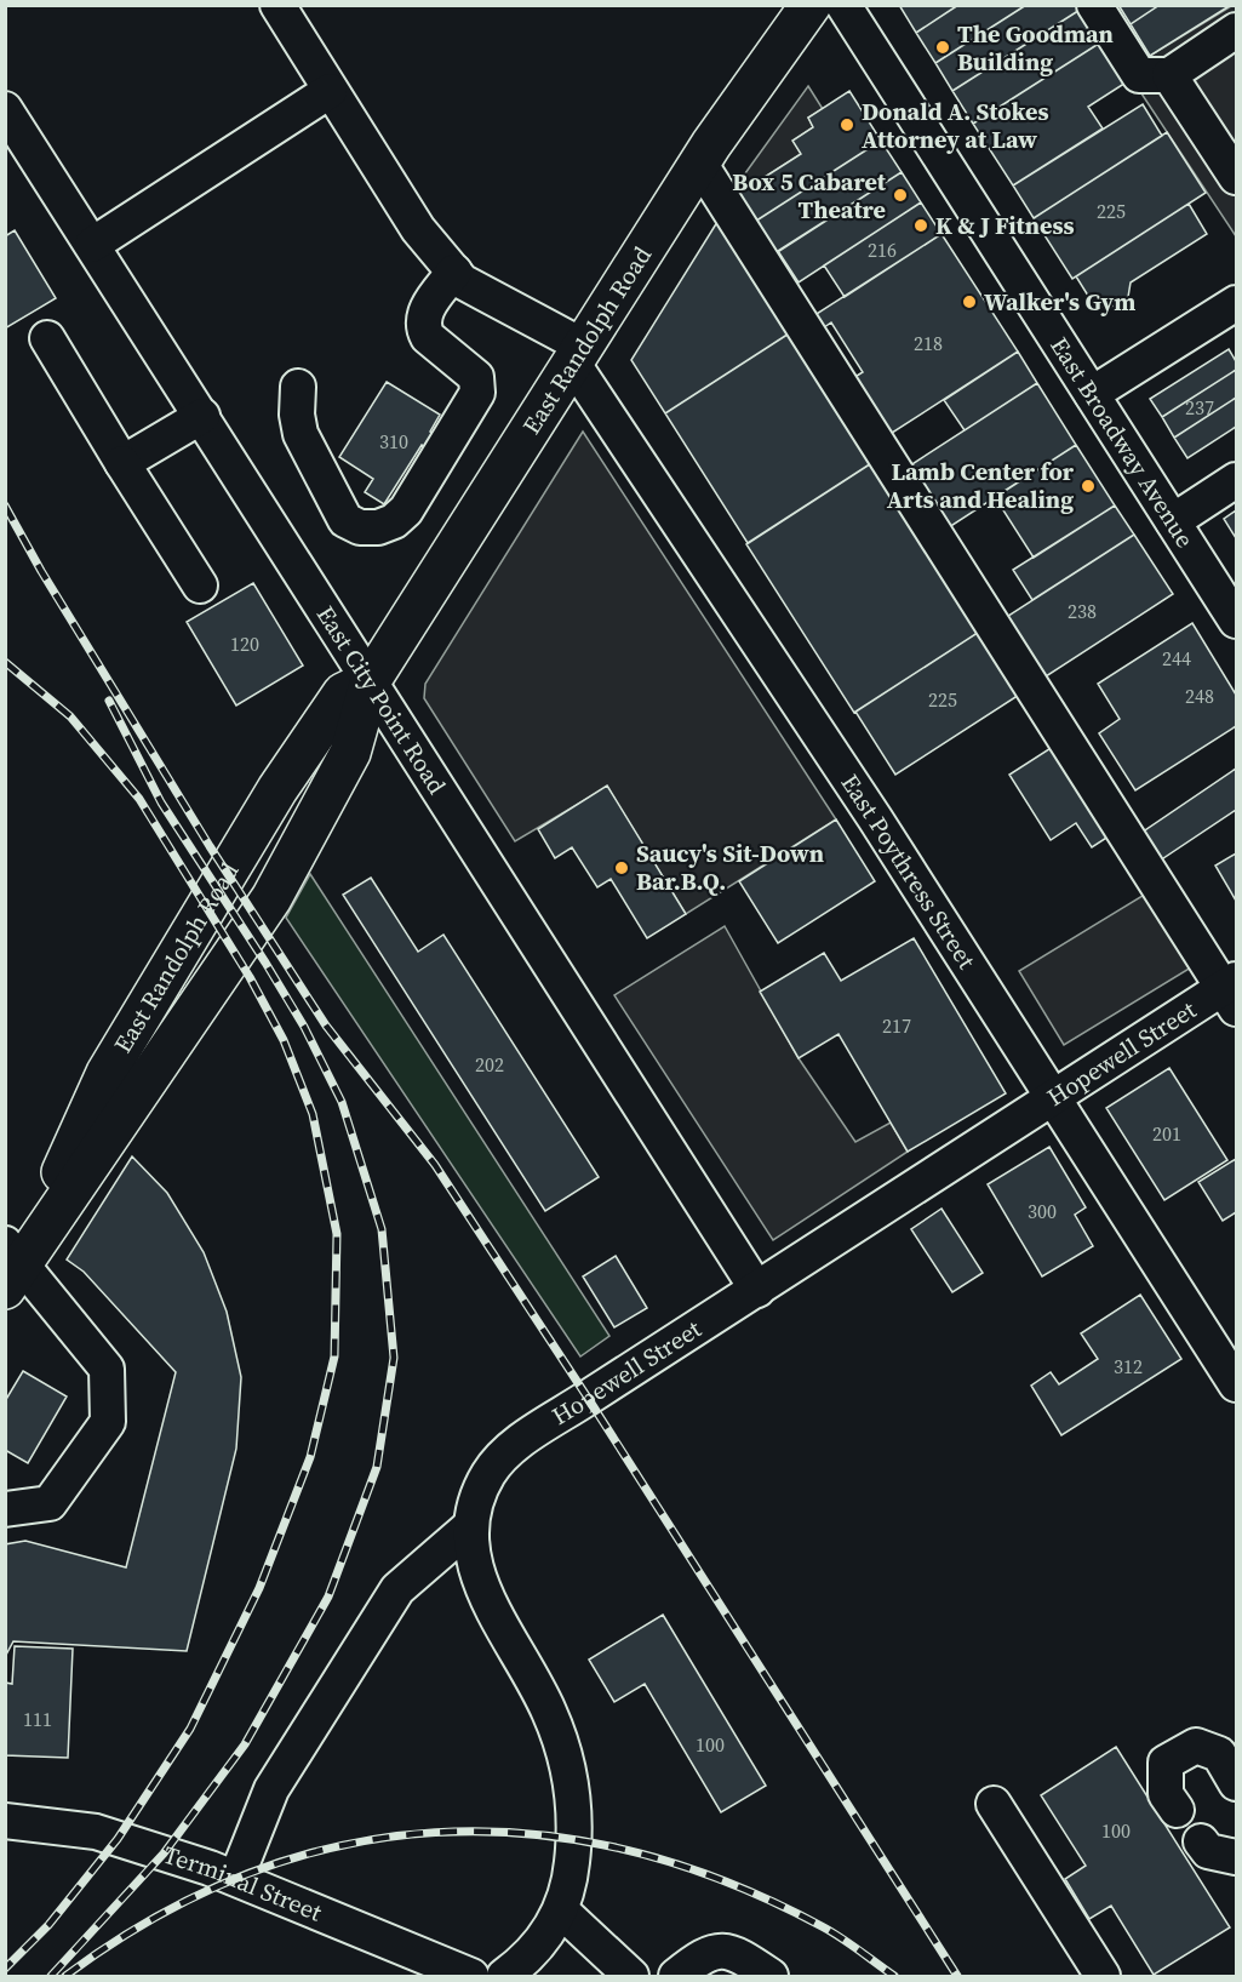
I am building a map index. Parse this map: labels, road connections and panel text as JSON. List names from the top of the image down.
{
  "streets": {
    "highway": ["East Randolph Road"],
    "street": [
      "East Broadway Avenue",
      "East City Point Road",
      "East Poythress Street",
      "Hopewell Street",
      "Terminal Street"
    ]
  },
  "crossings": [
    ["East Randolph Road", "East City Point Road"],
    ["East Randolph Road", "East Poythress Street"],
    ["East City Point Road", "Hopewell Street"],
    ["East Poythress Street", "Hopewell Street"]
  ],
  "places": [
    "The Goodman Building",
    "Donald A. Stokes Attorney at Law",
    "Box 5 Cabaret Theatre",
    "K & J Fitness",
    "Walker's Gym",
    "Lamb Center for Arts and Healing",
    "Saucy's Sit-Down Bar.B.Q."
  ],
  "house_numbers": [
    "225",
    "216",
    "218",
    "237",
    "310",
    "238",
    "120",
    "244",
    "248",
    "225",
    "217",
    "202",
    "201",
    "300",
    "312",
    "111",
    "100",
    "100"
  ]
}
